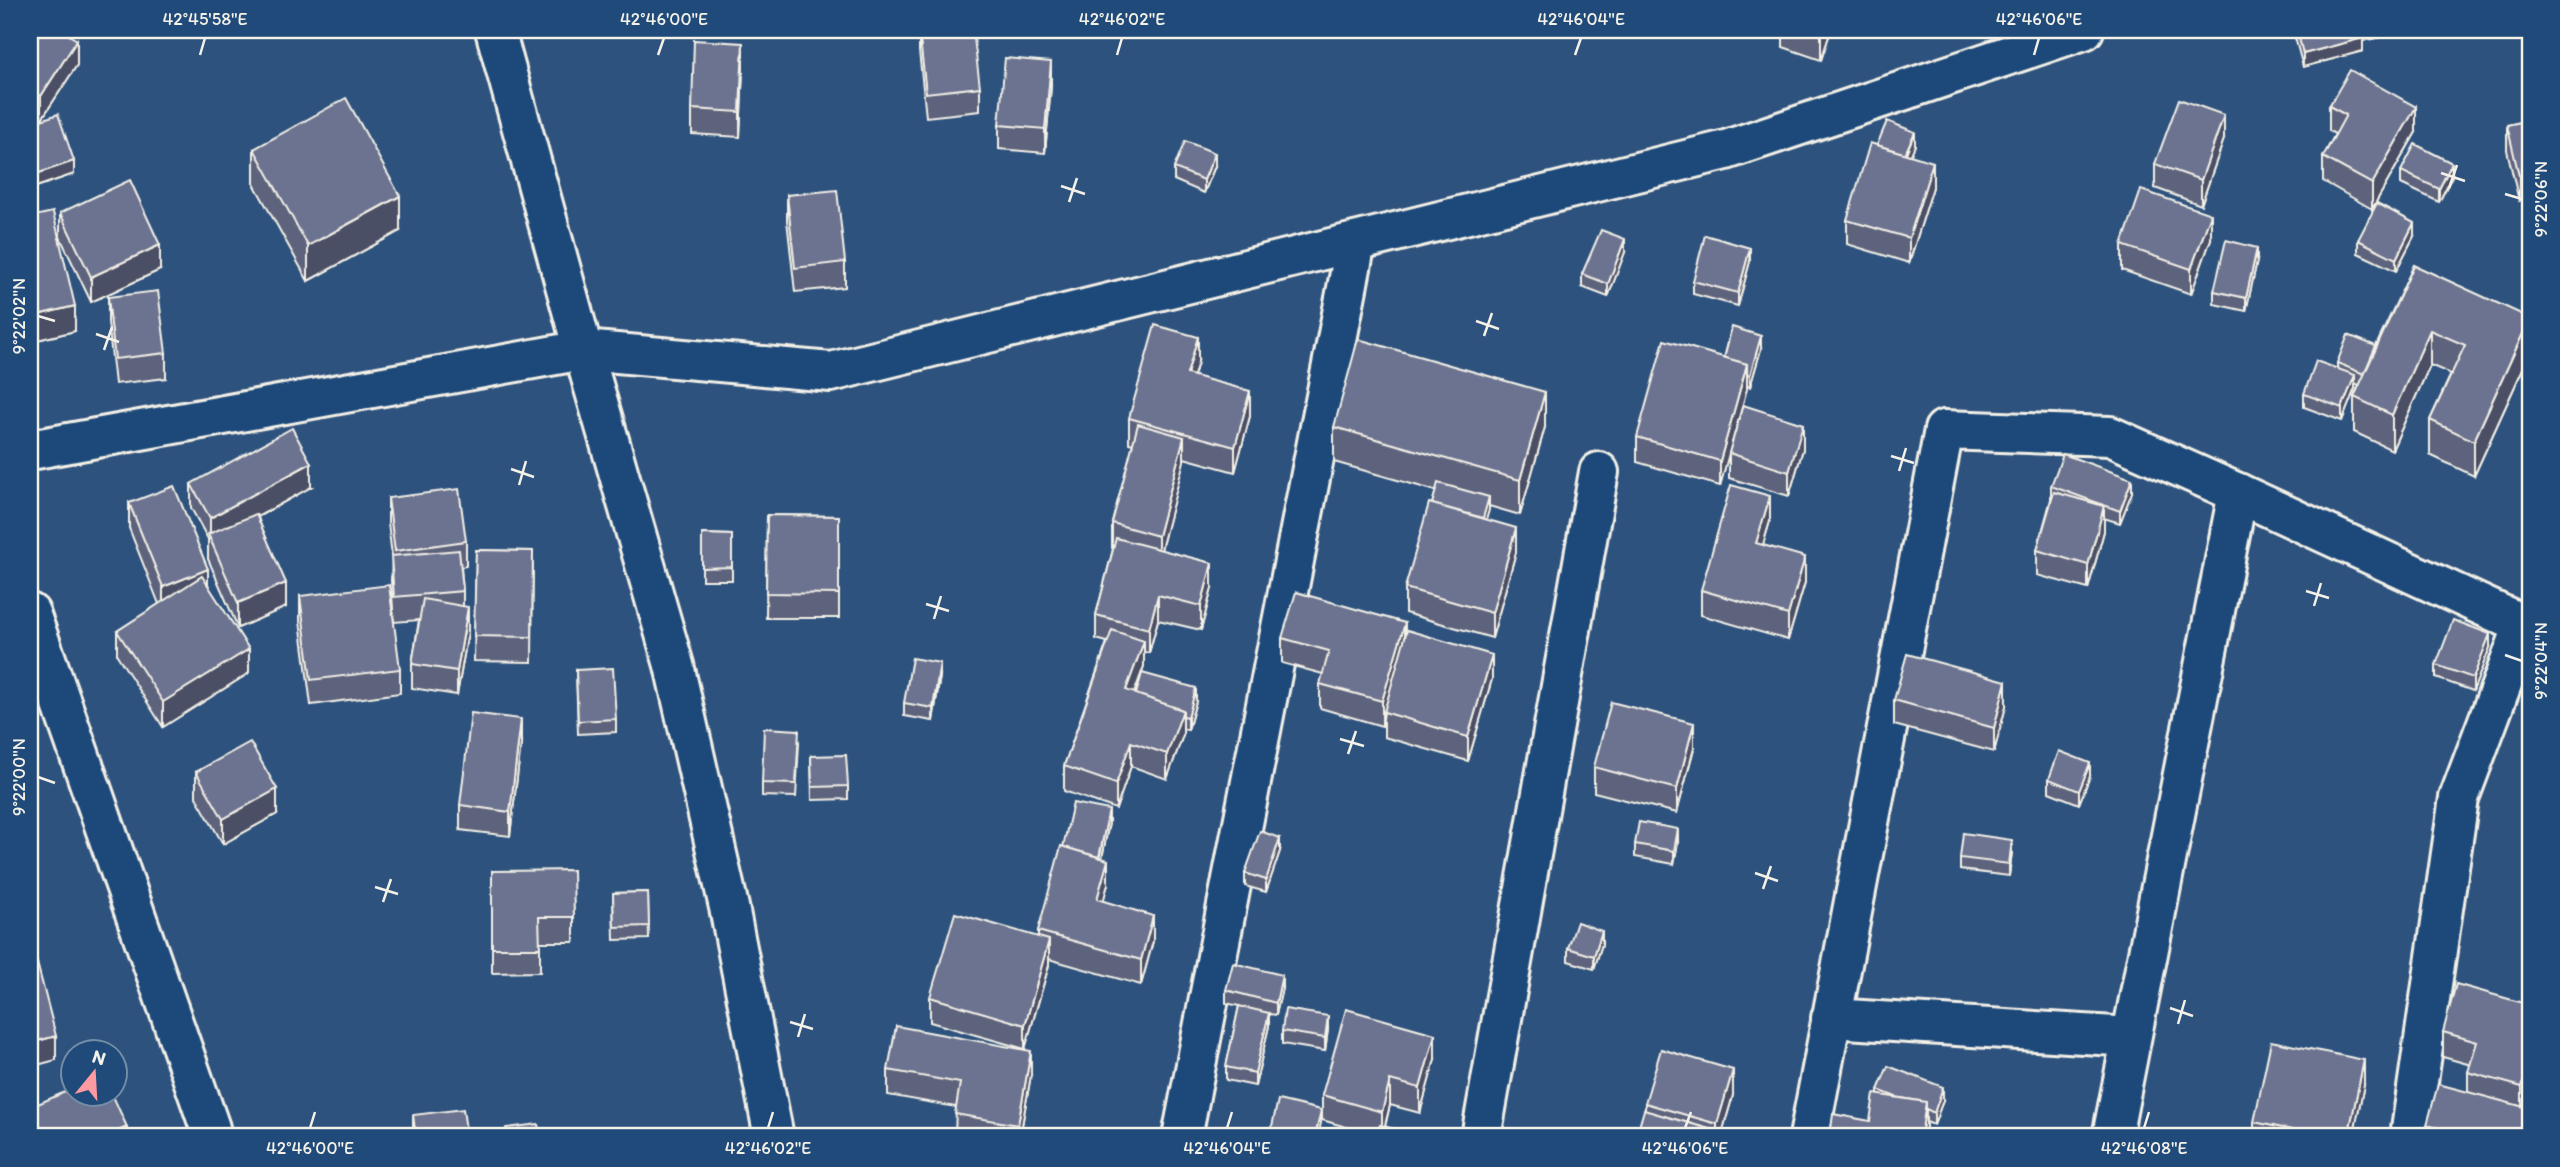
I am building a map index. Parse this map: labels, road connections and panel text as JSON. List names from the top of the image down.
{
  "north": "top",
  "coordinates": [
    "42°45'58\"E",
    "42°46'00\"E",
    "42°46'02\"E",
    "42°46'04\"E",
    "42°46'06\"E",
    "9°22'06\"N",
    "9°22'02\"N",
    "9°22'04\"N",
    "9°22'00\"N",
    "42°46'08\"E"
  ]
}
